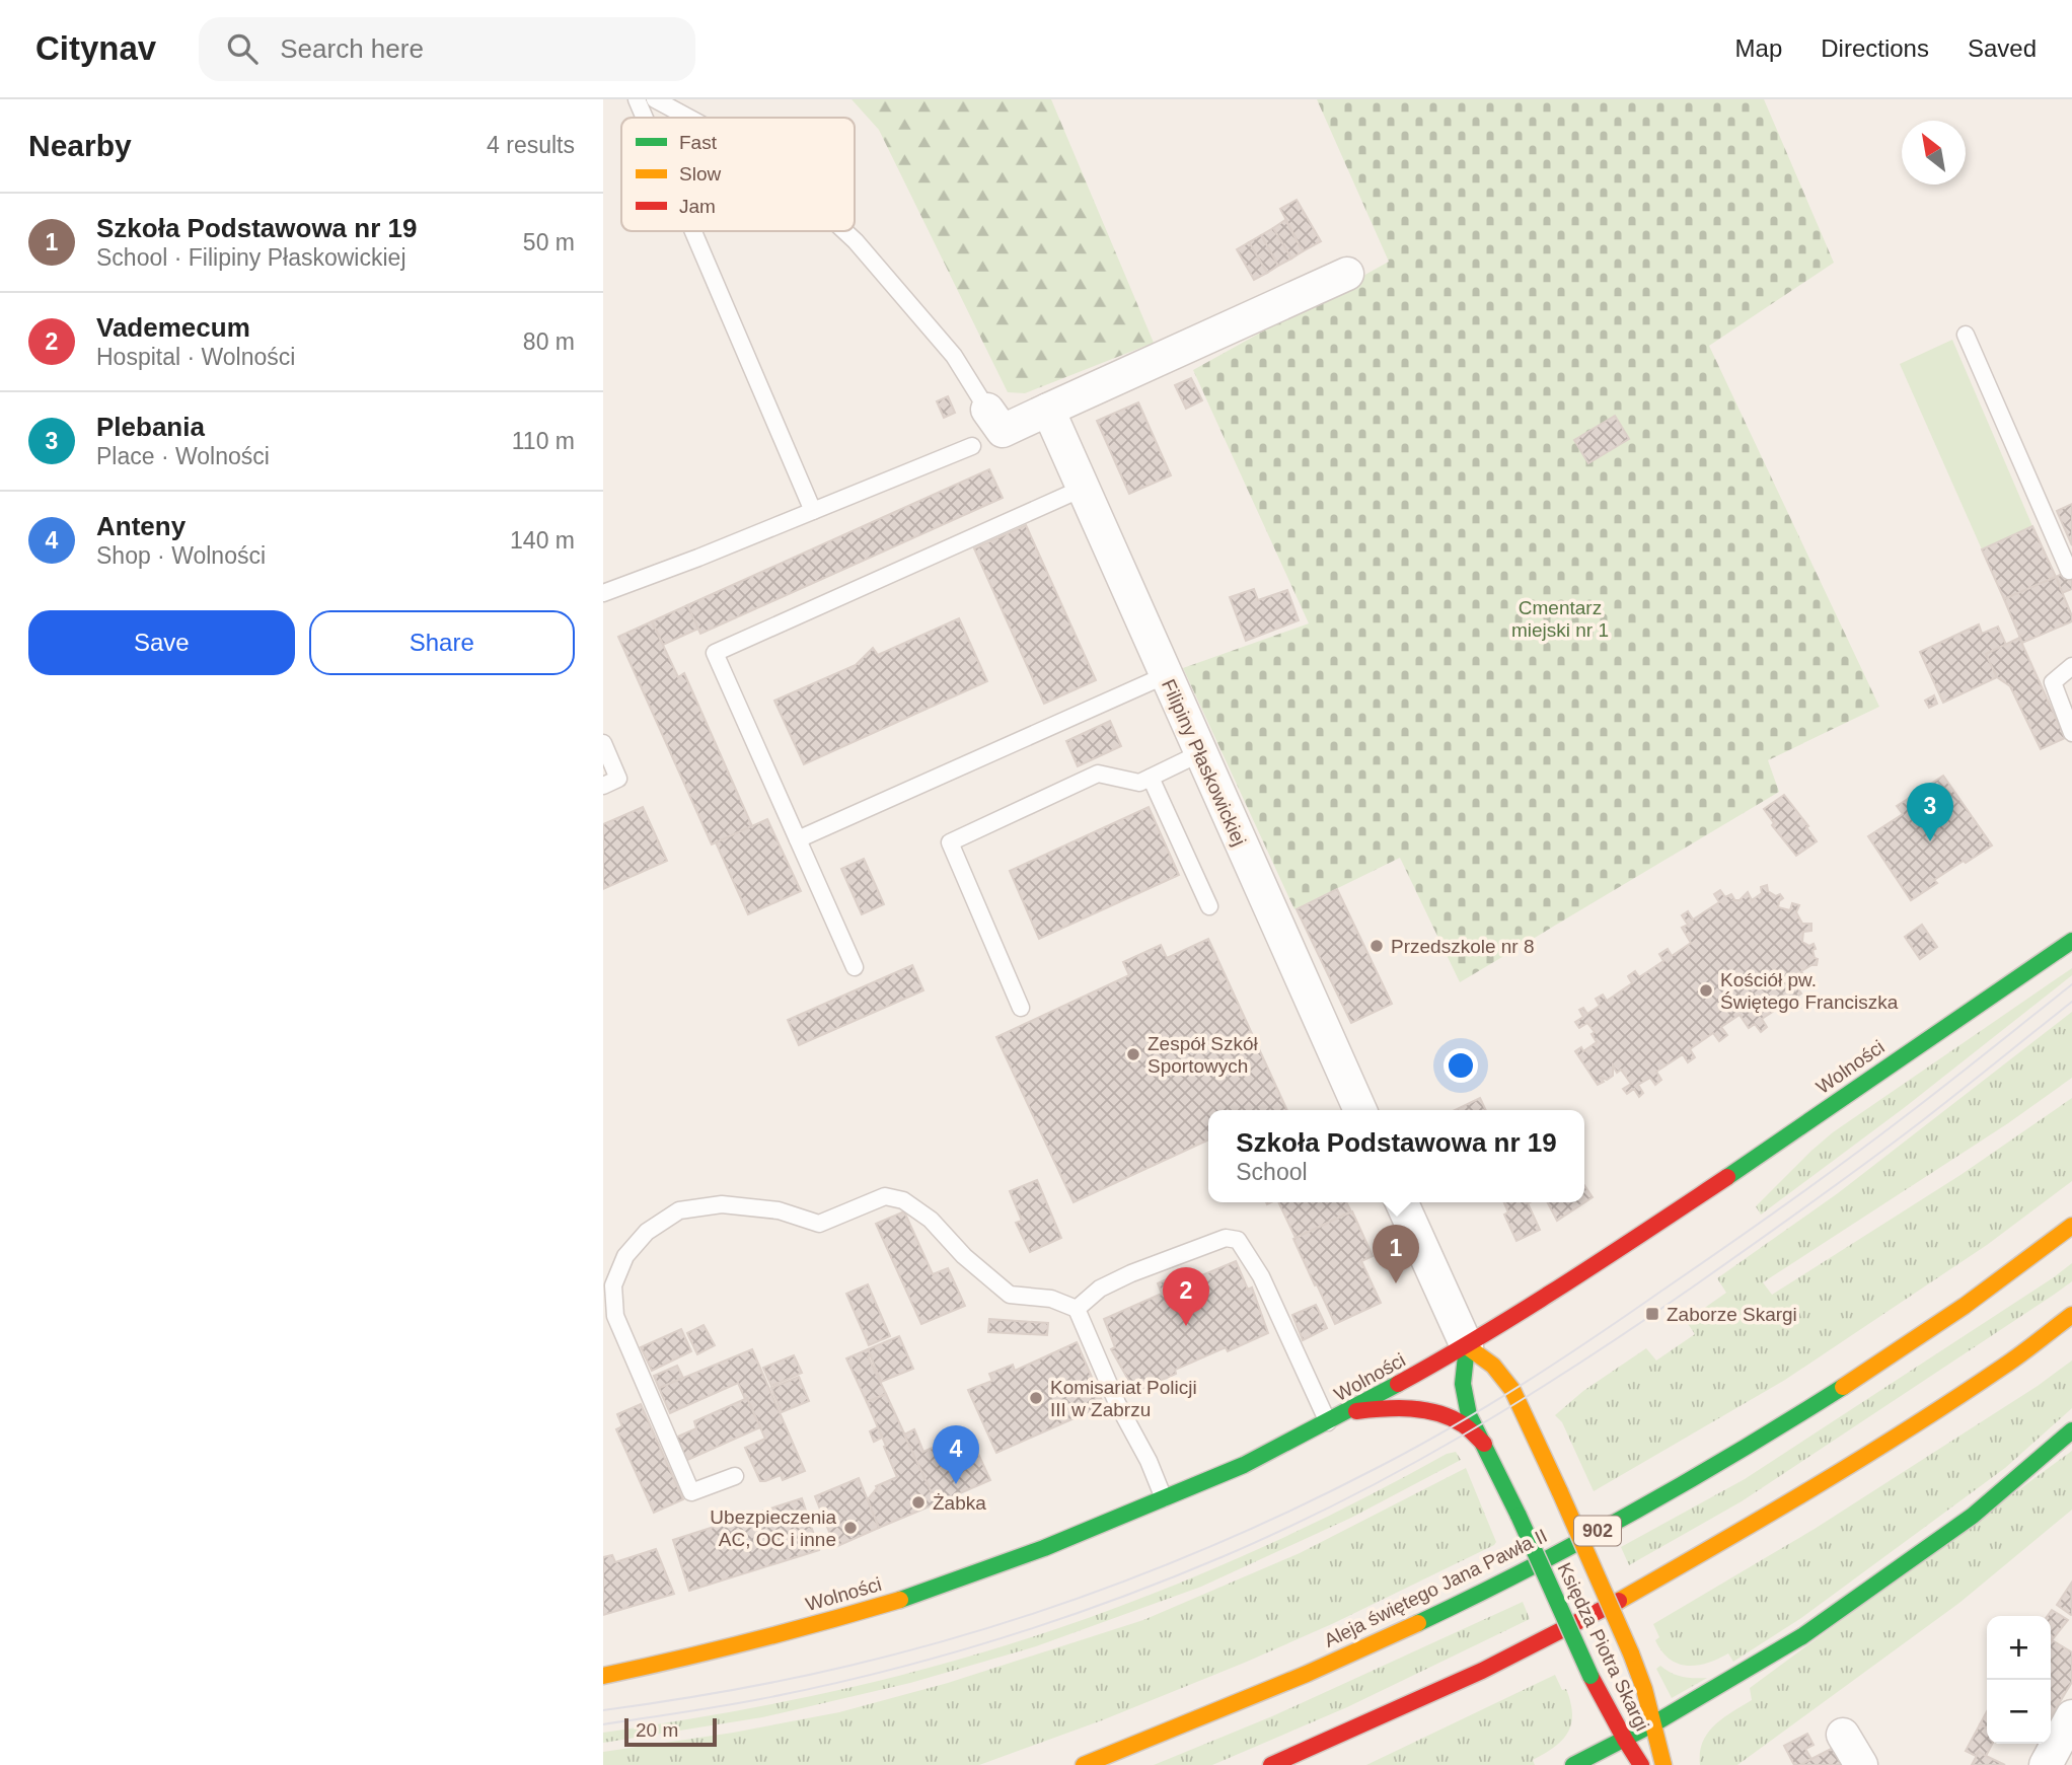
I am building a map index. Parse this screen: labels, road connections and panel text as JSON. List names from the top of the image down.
{
  "streets": {
    "street": [
      "Filipiny Płaskowickiej",
      "Wolności",
      "902",
      "Aleja świętego Jana Pawła II",
      "Księdza Piotra Skargi"
    ]
  },
  "crossings": [
    ["Wolności", "Księdza Piotra Skargi"]
  ],
  "parks": ["Cmentarz miejski nr 1"],
  "places": {
    "other": [
      "Przedszkole nr 8",
      "Kościół pw. Świętego Franciszka",
      "Zespół Szkół Sportowych",
      "Komisariat Policji III w Zabrzu",
      "Żabka",
      "Ubezpieczenia AC, OC i inne"
    ],
    "transit": ["Zaborze Skargi"]
  },
  "legend": ["Fast", "Slow", "Jam"],
  "scale_bar": "20 m",
  "north": "top left",
  "page": {
    "header": "Citynav",
    "search": "Search here",
    "nav": ["Map", "Directions", "Saved"],
    "heading": ["Nearby", "4 results"],
    "list": [
      {
        "mark": "1",
        "name": "Szkoła Podstawowa nr 19",
        "note": "School · Filipiny Płaskowickiej",
        "value": "50 m"
      },
      {
        "mark": "2",
        "name": "Vademecum",
        "note": "Hospital · Wolności",
        "value": "80 m"
      },
      {
        "mark": "3",
        "name": "Plebania",
        "note": "Place · Wolności",
        "value": "110 m"
      },
      {
        "mark": "4",
        "name": "Anteny",
        "note": "Shop · Wolności",
        "value": "140 m"
      }
    ],
    "buttons": ["Save", "Share"],
    "pins": [
      "3",
      "1",
      "2",
      "4"
    ],
    "popup": ["Szkoła Podstawowa nr 19", "School"],
    "map_buttons": ["+", "−"],
    "scale": "20 m"
  }
}
